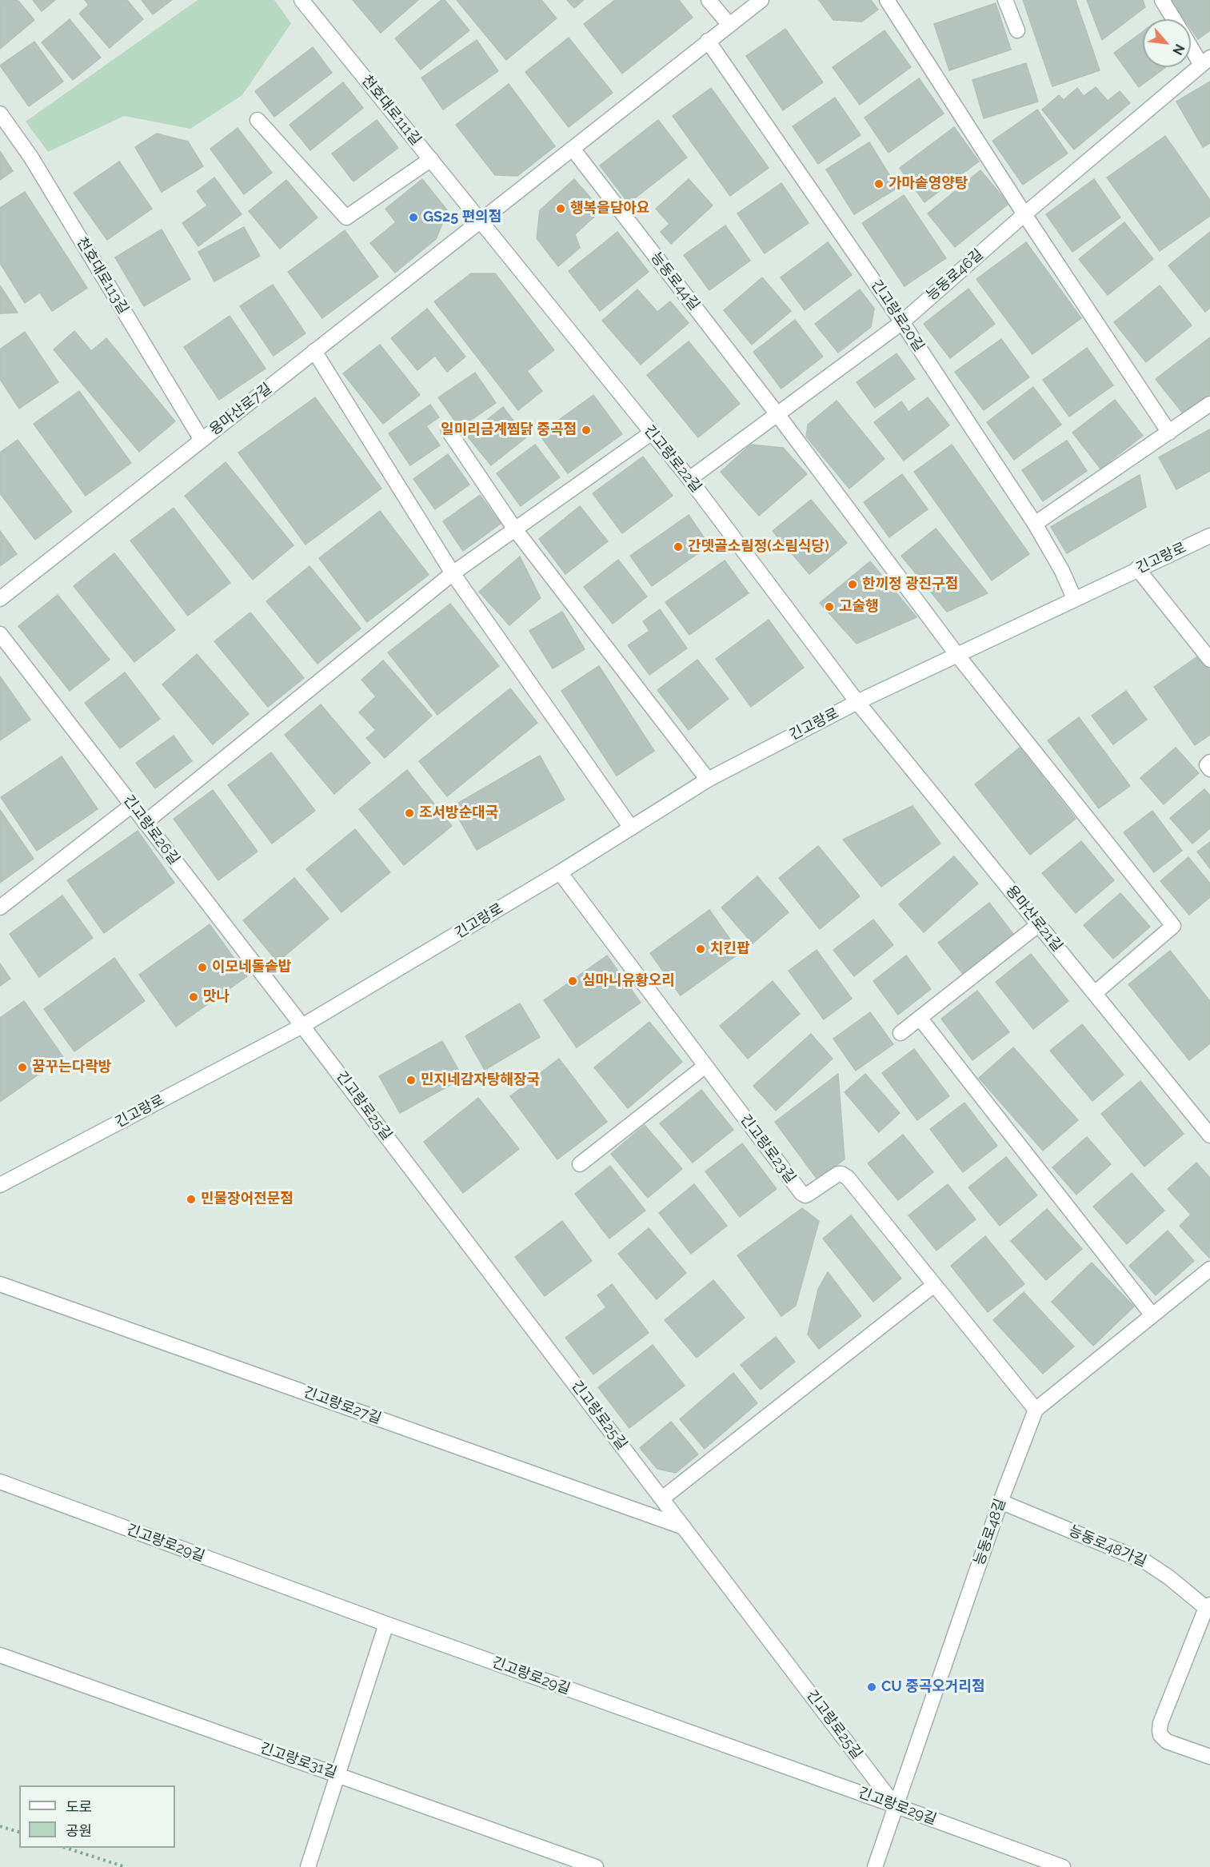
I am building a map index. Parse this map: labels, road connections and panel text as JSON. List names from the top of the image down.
{
  "streets": {
    "street": [
      "천호대로111길",
      "능동로46길",
      "천호대로113길",
      "능동로44길",
      "긴고랑로20길",
      "용마산로7길",
      "긴고랑로22길",
      "긴고랑로",
      "긴고랑로26길",
      "용마산로21길",
      "긴고랑로25길",
      "긴고랑로23길",
      "긴고랑로27길",
      "능동로48길",
      "긴고랑로29길",
      "능동로48가길",
      "긴고랑로31길"
    ]
  },
  "crossings": [
    ["천호대로111길", "용마산로7길"],
    ["천호대로111길", "긴고랑로22길"],
    ["능동로46길", "능동로44길"],
    ["능동로46길", "긴고랑로20길"],
    ["능동로46길", "긴고랑로22길"],
    ["천호대로113길", "용마산로7길"],
    ["긴고랑로20길", "긴고랑로"],
    ["용마산로7길", "긴고랑로22길"],
    ["긴고랑로22길", "긴고랑로"],
    ["긴고랑로22길", "용마산로21길"],
    ["긴고랑로", "긴고랑로26길"],
    ["긴고랑로", "용마산로21길"],
    ["긴고랑로", "긴고랑로25길"],
    ["긴고랑로", "긴고랑로23길"],
    ["긴고랑로26길", "긴고랑로25길"],
    ["긴고랑로25길", "긴고랑로27길"],
    ["긴고랑로25길", "능동로48길"],
    ["긴고랑로25길", "긴고랑로29길"],
    ["긴고랑로23길", "능동로48길"],
    ["능동로48길", "긴고랑로29길"],
    ["능동로48길", "능동로48가길"]
  ],
  "places": [
    "가마솥영양탕",
    "행복을담아요",
    "GS25 편의점",
    "일미리금계찜닭 중곡점",
    "간뎃골소림정(소림식당)",
    "한끼정 광진구점",
    "고술행",
    "조서방순대국",
    "치킨팝",
    "이모네돌솥밥",
    "심마니유황오리",
    "맛나",
    "꿈꾸는다락방",
    "민지네감자탕해장국",
    "민물장어전문점",
    "CU 중곡오거리점"
  ],
  "legend": ["도로", "공원"],
  "north": "bottom right"
}
